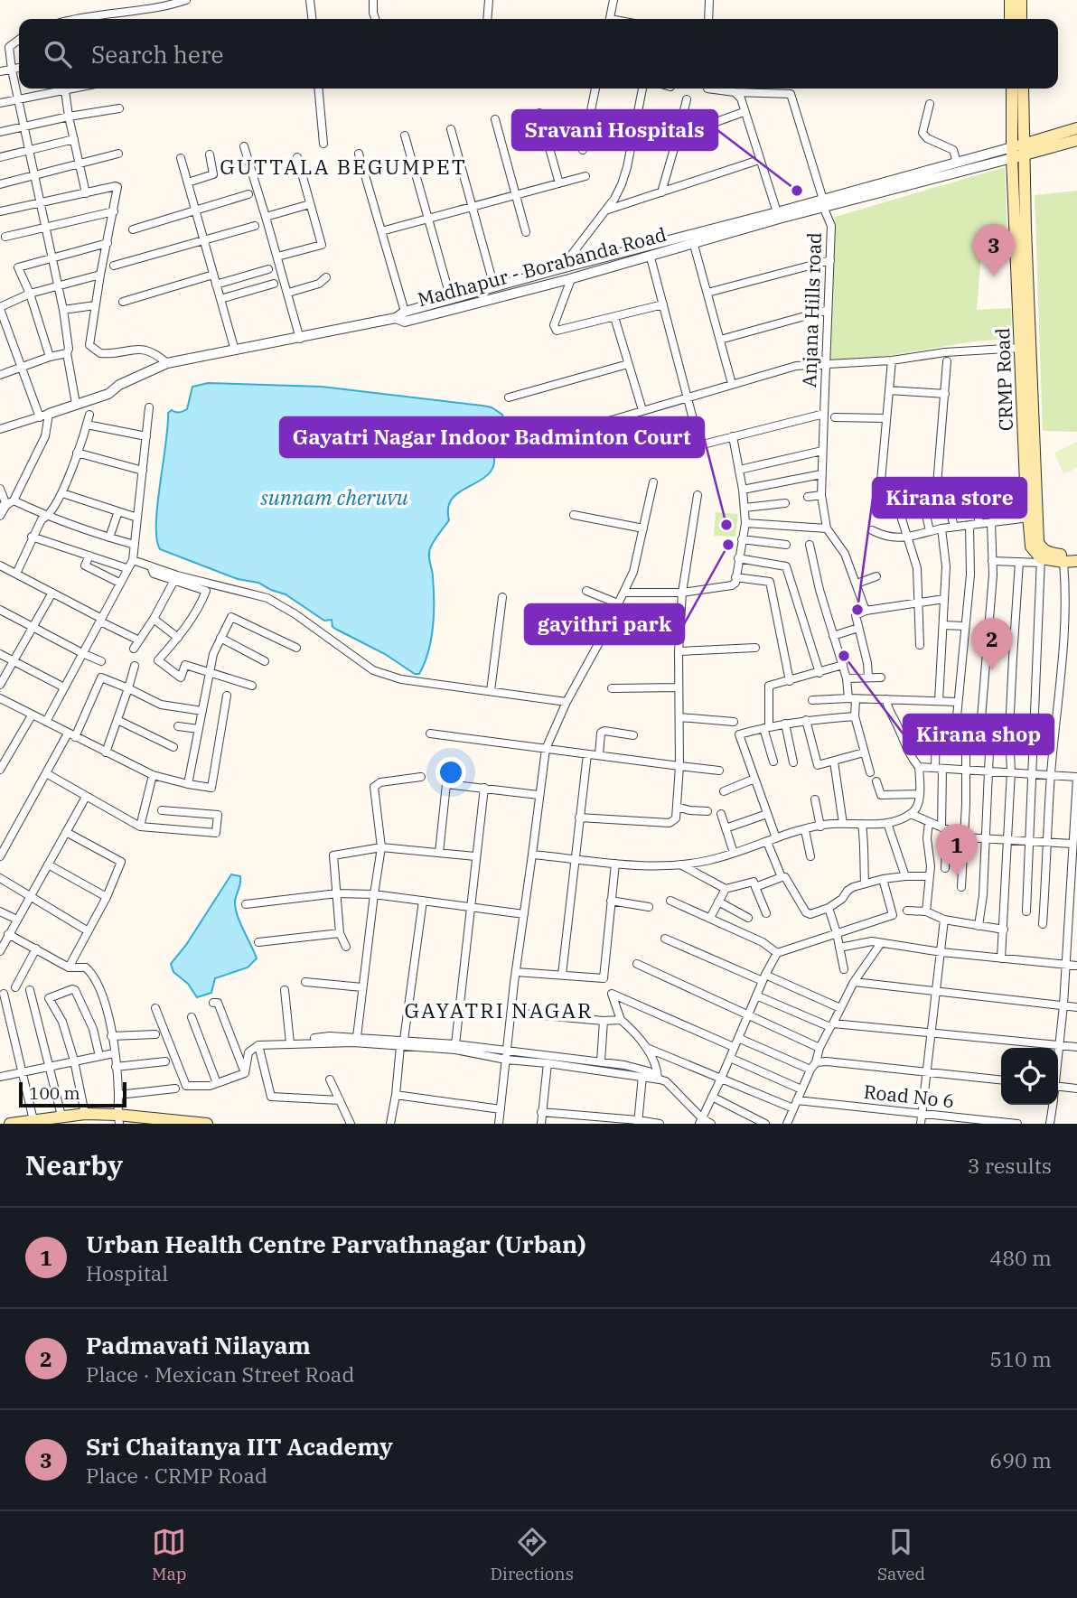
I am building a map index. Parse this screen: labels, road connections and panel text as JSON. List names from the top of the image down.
{
  "streets": {
    "main road": ["CRMP Road"],
    "street": ["Madhapur - Borabanda Road", "Anjana Hills road", "Road No 6"]
  },
  "crossings": [
    ["Madhapur - Borabanda Road", "Anjana Hills road"],
    ["Madhapur - Borabanda Road", "CRMP Road"]
  ],
  "districts": ["GUTTALA BEGUMPET", "GAYATRI NAGAR"],
  "water": ["sunnam cheruvu"],
  "places": [
    "Sravani Hospitals",
    "Gayatri Nagar Indoor Badminton Court",
    "gayithri park",
    "Kirana store",
    "Kirana shop"
  ],
  "scale_bar": "100 m",
  "page": {
    "search": "Search here",
    "pins": ["3", "2", "1"],
    "scale": "100 m",
    "heading": ["Nearby", "3 results"],
    "list": [
      {
        "mark": "1",
        "name": "Urban Health Centre Parvathnagar (Urban)",
        "note": "Hospital",
        "value": "480 m"
      },
      {
        "mark": "2",
        "name": "Padmavati Nilayam",
        "note": "Place · Mexican Street Road",
        "value": "510 m"
      },
      {
        "mark": "3",
        "name": "Sri Chaitanya IIT Academy",
        "note": "Place · CRMP Road",
        "value": "690 m"
      }
    ],
    "nav": ["Map", "Directions", "Saved"]
  }
}
